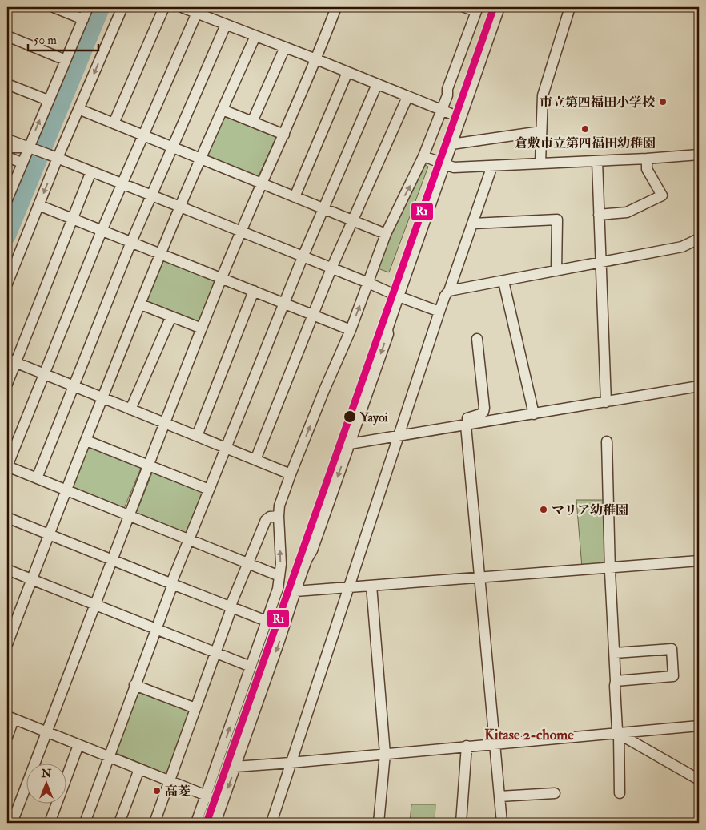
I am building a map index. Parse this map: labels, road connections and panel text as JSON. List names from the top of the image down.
{
  "districts": ["Kitase 2-chome"],
  "places": [
    "市立第四福田小学校",
    "倉敷市立第四福田幼稚園",
    "Yayoi",
    "マリア幼稚園",
    "高菱"
  ],
  "lines": ["transit line R1"],
  "scale_bar": "50 m",
  "north": "top"
}
